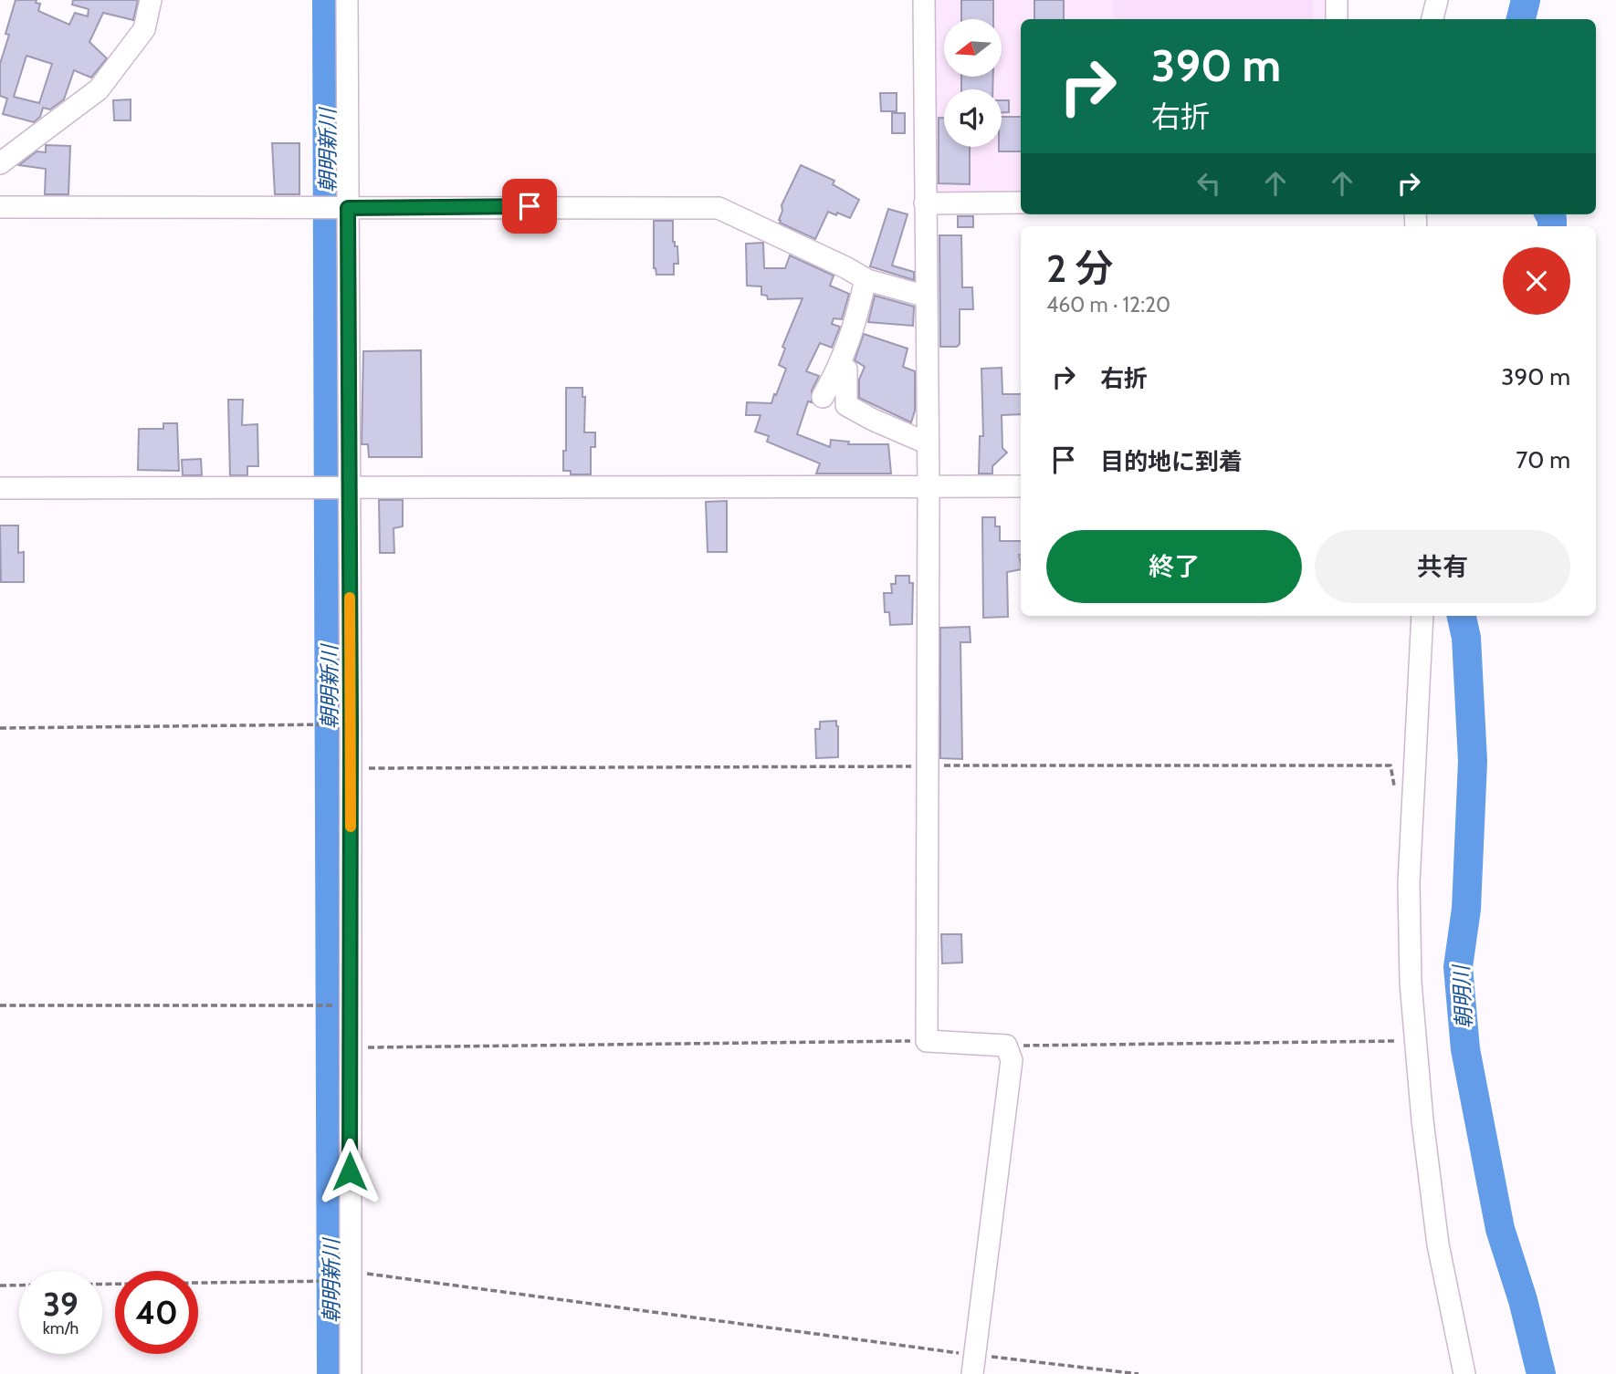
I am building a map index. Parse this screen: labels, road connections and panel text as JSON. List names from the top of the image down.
{
  "water": ["朝明新川", "朝明川"],
  "north": "left",
  "page": {
    "turn": ["390 m", "右折"],
    "heading": ["2 分", "460 m · 12:20"],
    "list": [
      {
        "name": "右折",
        "value": "390 m"
      },
      {
        "name": "目的地に到着",
        "value": "70 m"
      }
    ],
    "buttons": ["終了", "共有"],
    "speed": "39 km/h",
    "limit": "40"
  }
}
